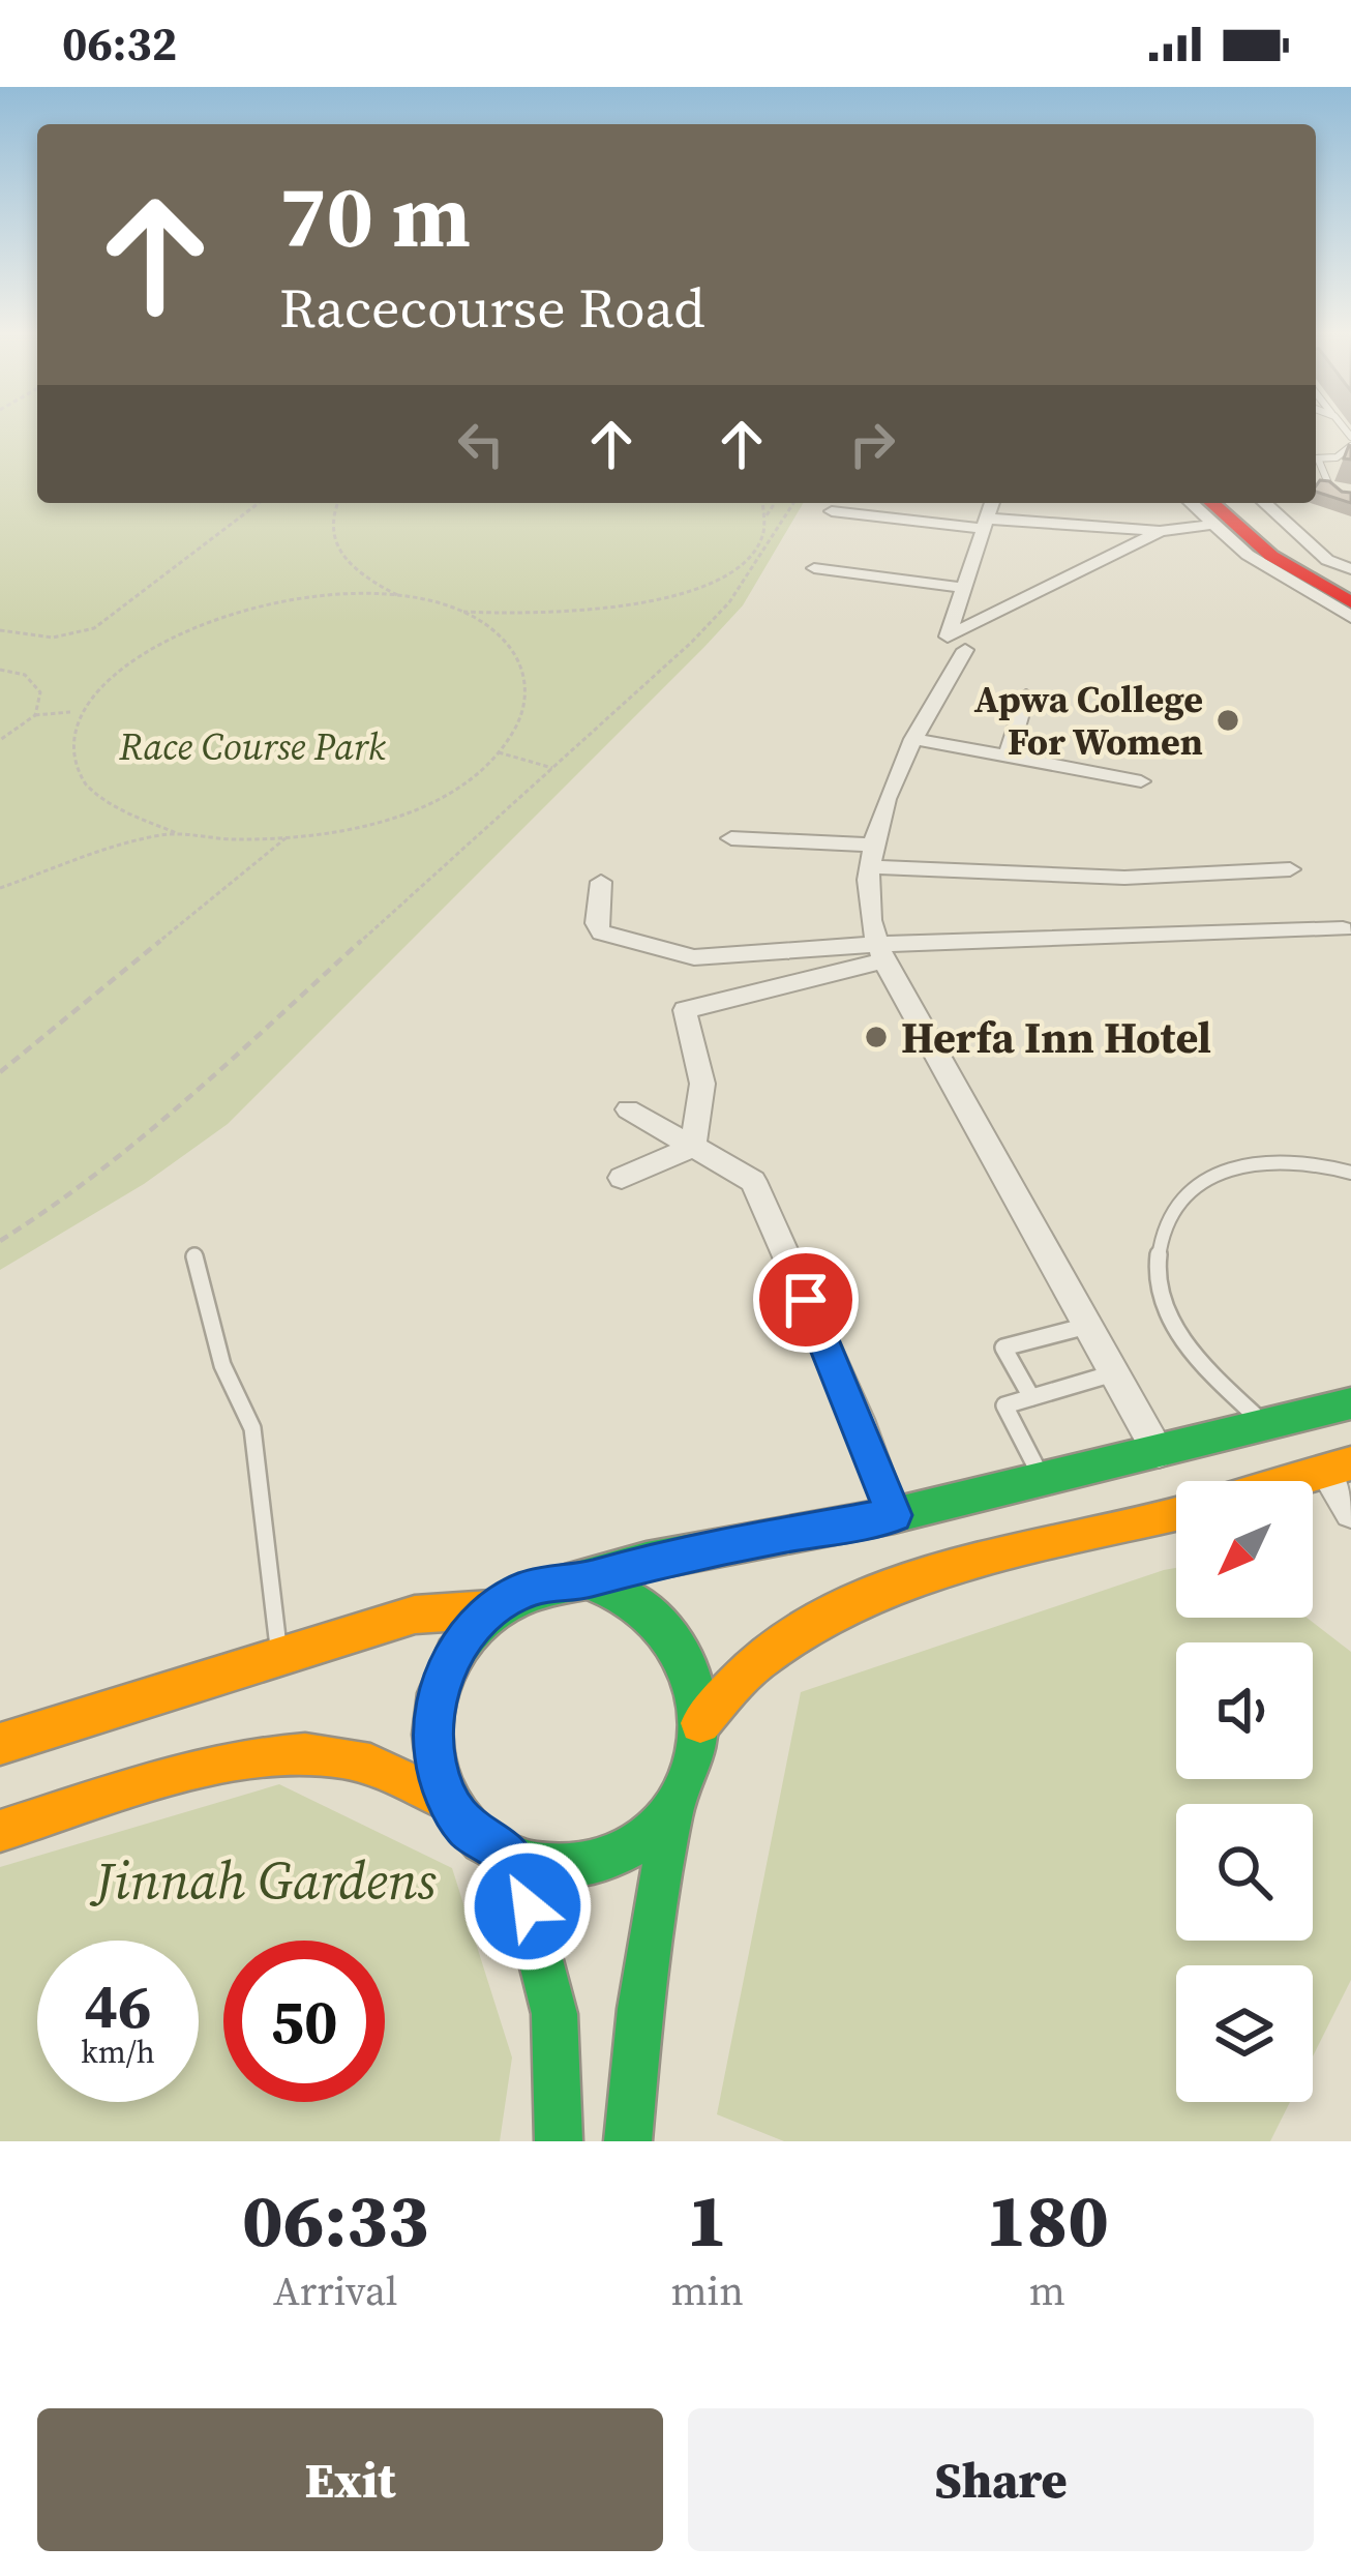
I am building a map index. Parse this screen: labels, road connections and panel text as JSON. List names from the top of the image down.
{
  "parks": ["Race Course Park", "Jinnah Gardens"],
  "places": ["Apwa College For Women", "Herfa Inn Hotel"],
  "north": "bottom left",
  "page": {
    "status": "06:32",
    "turn": ["70 m", "Racecourse Road"],
    "speed": "46 km/h",
    "limit": "50",
    "eta": [
      "06:33",
      "Arrival",
      "1",
      "min",
      "180",
      "m"
    ],
    "buttons": ["Exit", "Share"]
  }
}
